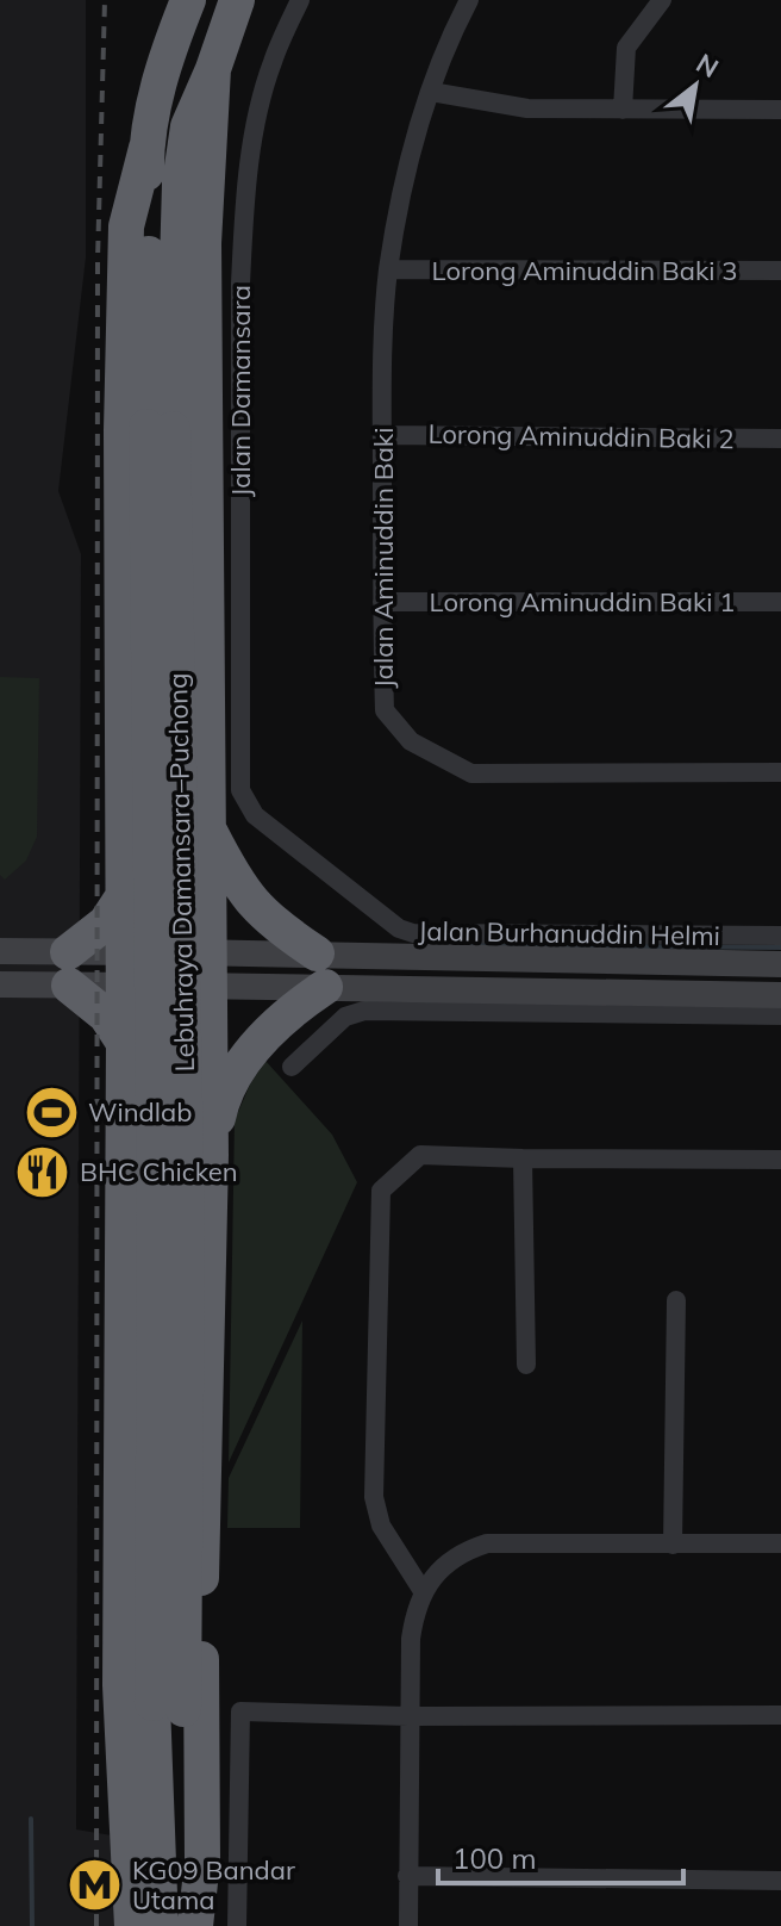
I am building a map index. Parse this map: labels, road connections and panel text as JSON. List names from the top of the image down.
{
  "streets": {
    "highway": ["Lebuhraya Damansara–Puchong"],
    "main road": ["Jalan Burhanuddin Helmi"],
    "street": [
      "Lorong Aminuddin Baki 3",
      "Jalan Damansara",
      "Lorong Aminuddin Baki 2",
      "Jalan Aminuddin Baki",
      "Lorong Aminuddin Baki 1"
    ]
  },
  "crossings": [
    ["Lorong Aminuddin Baki 3", "Jalan Aminuddin Baki"],
    ["Jalan Damansara", "Jalan Burhanuddin Helmi"],
    ["Lorong Aminuddin Baki 2", "Jalan Aminuddin Baki"],
    ["Jalan Aminuddin Baki", "Lorong Aminuddin Baki 1"]
  ],
  "places": {
    "sports": ["Windlab"],
    "restaurant": ["BHC Chicken"],
    "metro station": ["KG09 Bandar Utama"]
  },
  "scale_bar": "100 m",
  "north": "top right"
}
